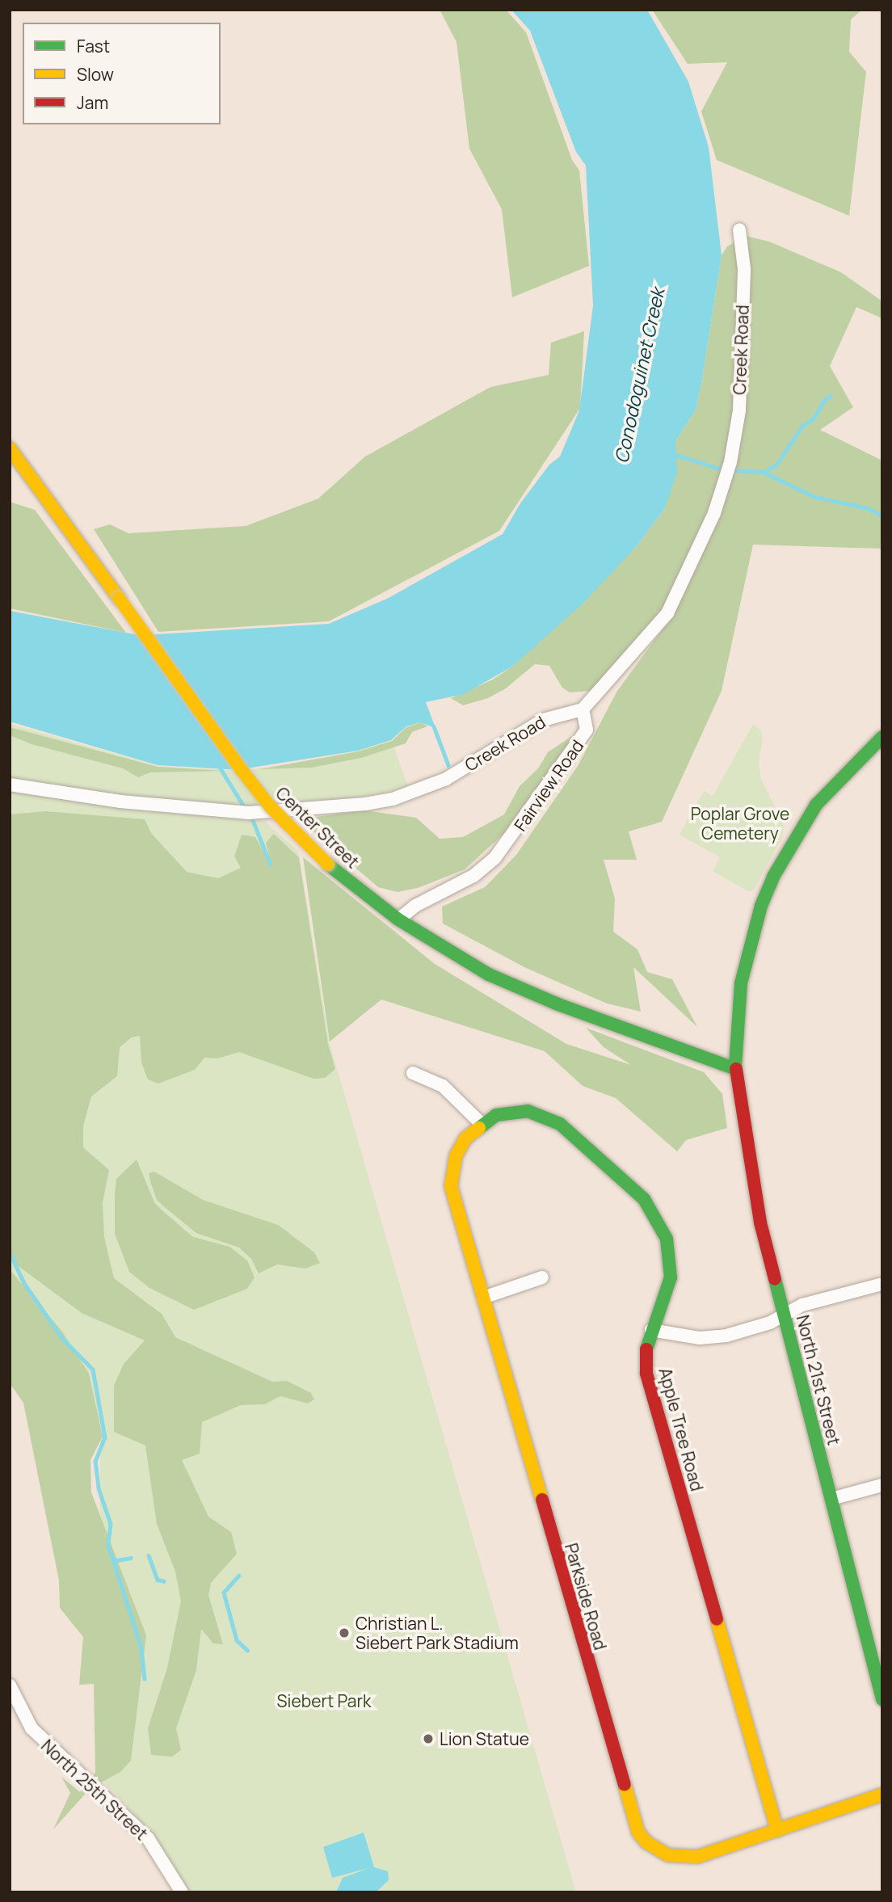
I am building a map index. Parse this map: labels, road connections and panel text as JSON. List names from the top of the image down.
{
  "streets": {
    "street": [
      "Creek Road",
      "Fairview Road",
      "Center Street",
      "North 21st Street",
      "Apple Tree Road",
      "Parkside Road",
      "North 25th Street"
    ]
  },
  "crossings": [
    ["Creek Road", "Fairview Road"],
    ["Fairview Road", "Center Street"],
    ["Center Street", "North 21st Street"],
    ["Apple Tree Road", "Parkside Road"]
  ],
  "water": ["Conodoguinet Creek"],
  "parks": ["Poplar Grove Cemetery", "Siebert Park"],
  "places": ["Christian L. Siebert Park Stadium", "Lion Statue"],
  "legend": ["Fast", "Slow", "Jam"]
}
